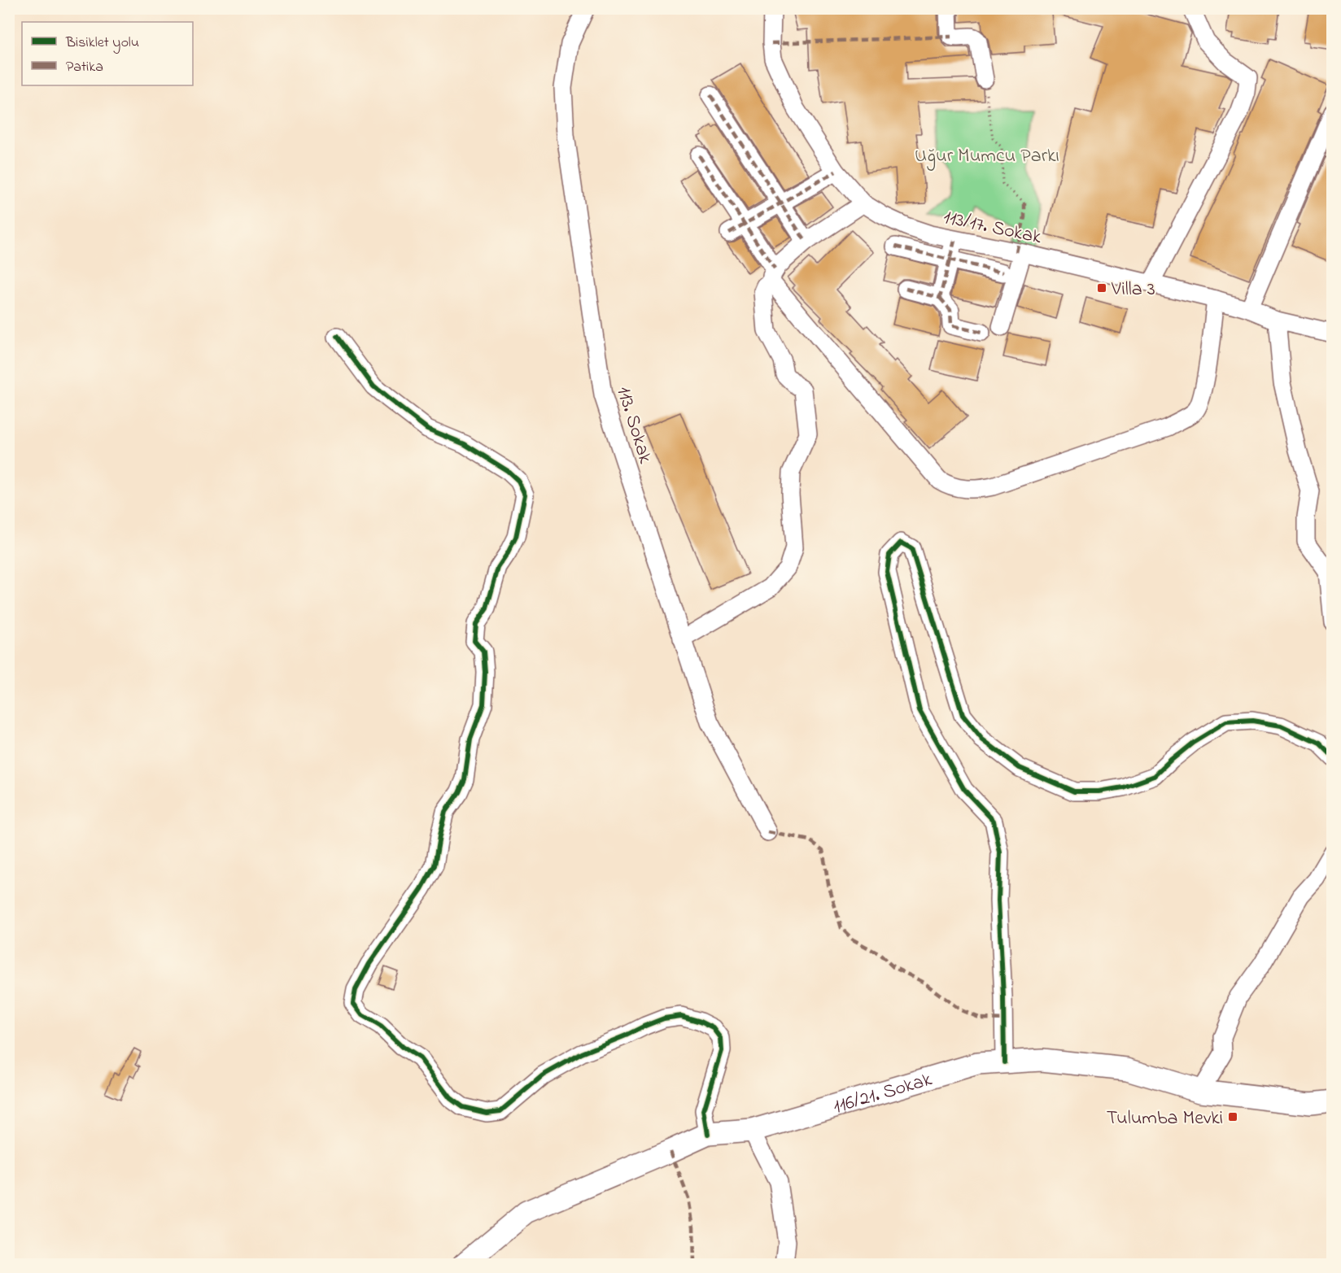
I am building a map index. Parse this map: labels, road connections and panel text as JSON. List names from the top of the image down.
{
  "streets": {
    "street": ["113/17. Sokak", "113. Sokak", "116/21. Sokak"]
  },
  "parks": ["Uğur Mumcu Parkı"],
  "places": {
    "transit": ["Villa 3", "Tulumba Mevki"]
  },
  "legend": ["Bisiklet yolu", "Patika"]
}
